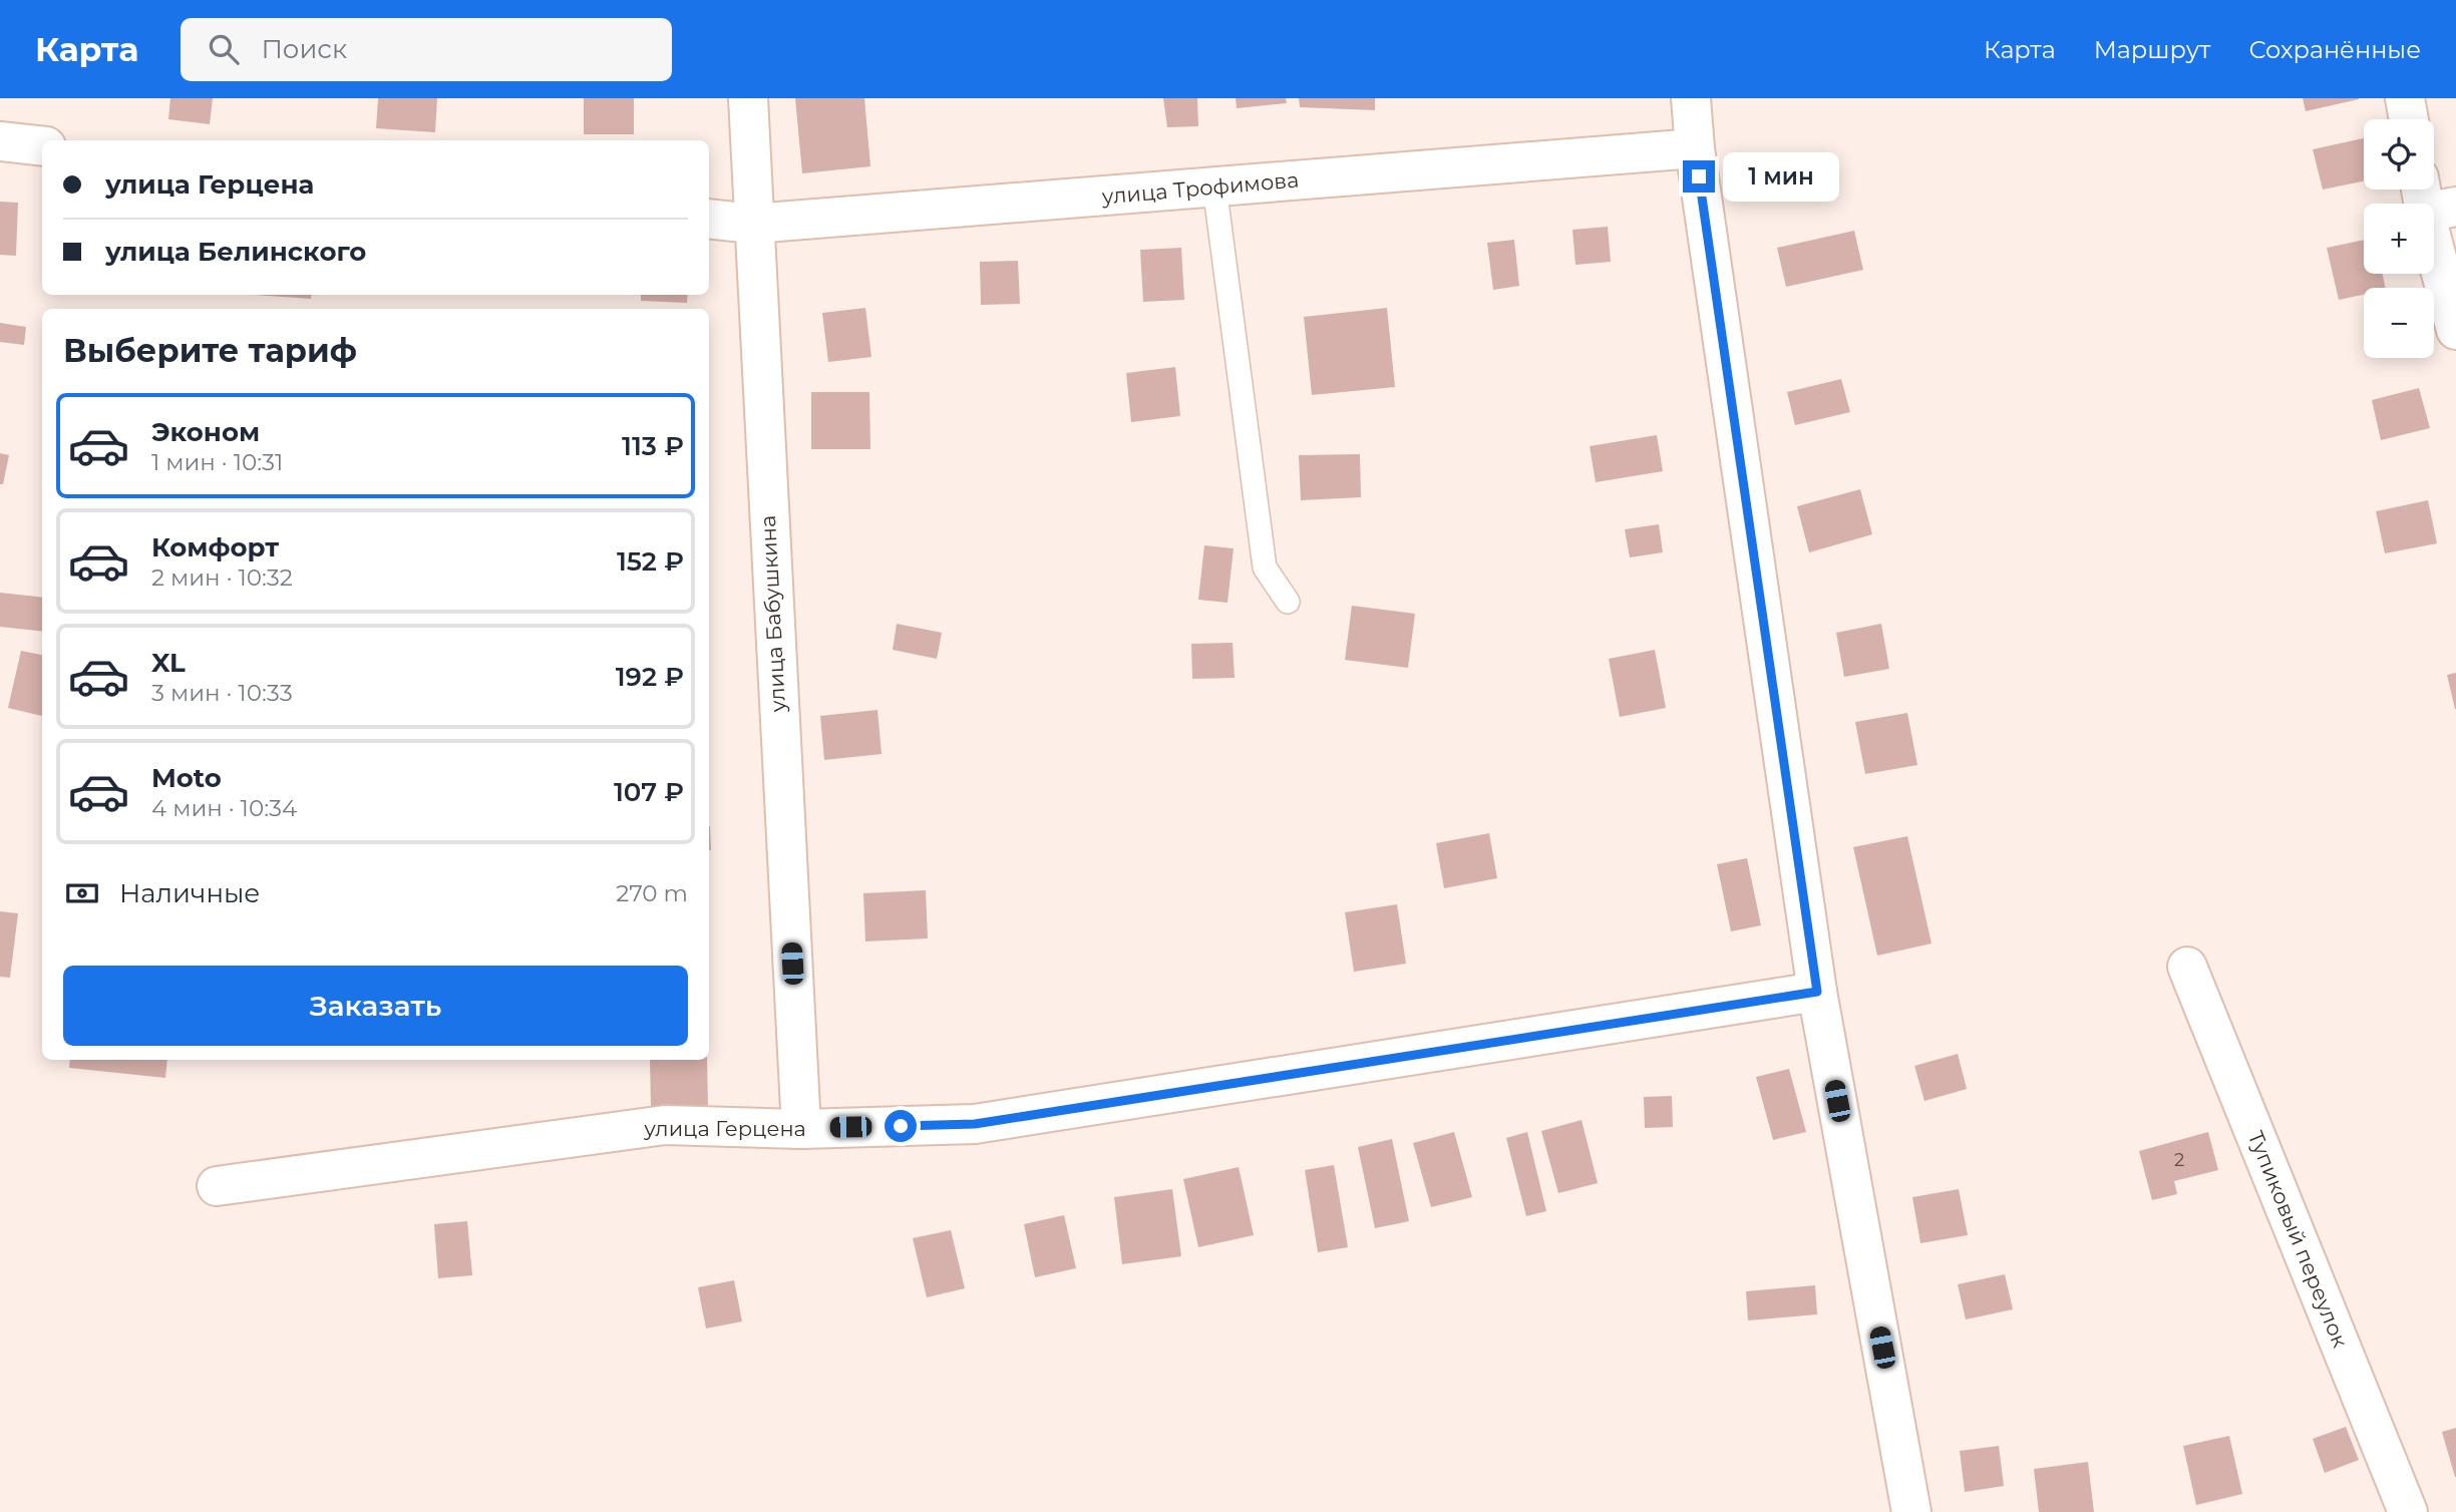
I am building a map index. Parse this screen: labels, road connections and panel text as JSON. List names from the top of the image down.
{
  "streets": {
    "street": [
      "улица Трофимова",
      "улица Бабушкина",
      "улица Герцена",
      "Тупиковый переулок"
    ]
  },
  "crossings": [
    ["улица Трофимова", "улица Бабушкина"],
    ["улица Бабушкина", "улица Герцена"]
  ],
  "house_numbers": ["2"],
  "page": {
    "header": "Карта",
    "search": "Поиск",
    "nav": ["Карта", "Маршрут", "Сохранённые"],
    "map_buttons": ["+", "−"],
    "banner": ["улица Герцена", "улица Белинского"],
    "bubble": "1 мин",
    "heading": "Выберите тариф",
    "list": [
      {
        "name": "Эконом",
        "note": "1 мин · 10:31",
        "value": "113 ₽"
      },
      {
        "name": "Комфорт",
        "note": "2 мин · 10:32",
        "value": "152 ₽"
      },
      {
        "name": "XL",
        "note": "3 мин · 10:33",
        "value": "192 ₽"
      },
      {
        "name": "Moto",
        "note": "4 мин · 10:34",
        "value": "107 ₽"
      }
    ],
    "pay": ["Наличные", "270 m"],
    "buttons": "Заказать"
  }
}
